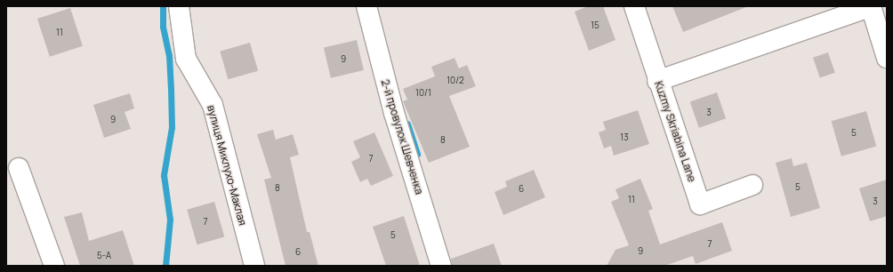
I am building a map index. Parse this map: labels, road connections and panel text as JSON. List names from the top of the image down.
{
  "streets": {
    "street": ["Kuzmy Skriabina Lane", "2-й провулок Шевченка", "вулиця Миклухо-Маклая"]
  },
  "house_numbers": [
    "15",
    "11",
    "9",
    "10/2",
    "10/1",
    "3",
    "9",
    "5",
    "13",
    "8",
    "7",
    "5",
    "8",
    "6",
    "11",
    "3",
    "7",
    "5",
    "7",
    "9",
    "6",
    "5-А"
  ]
}
